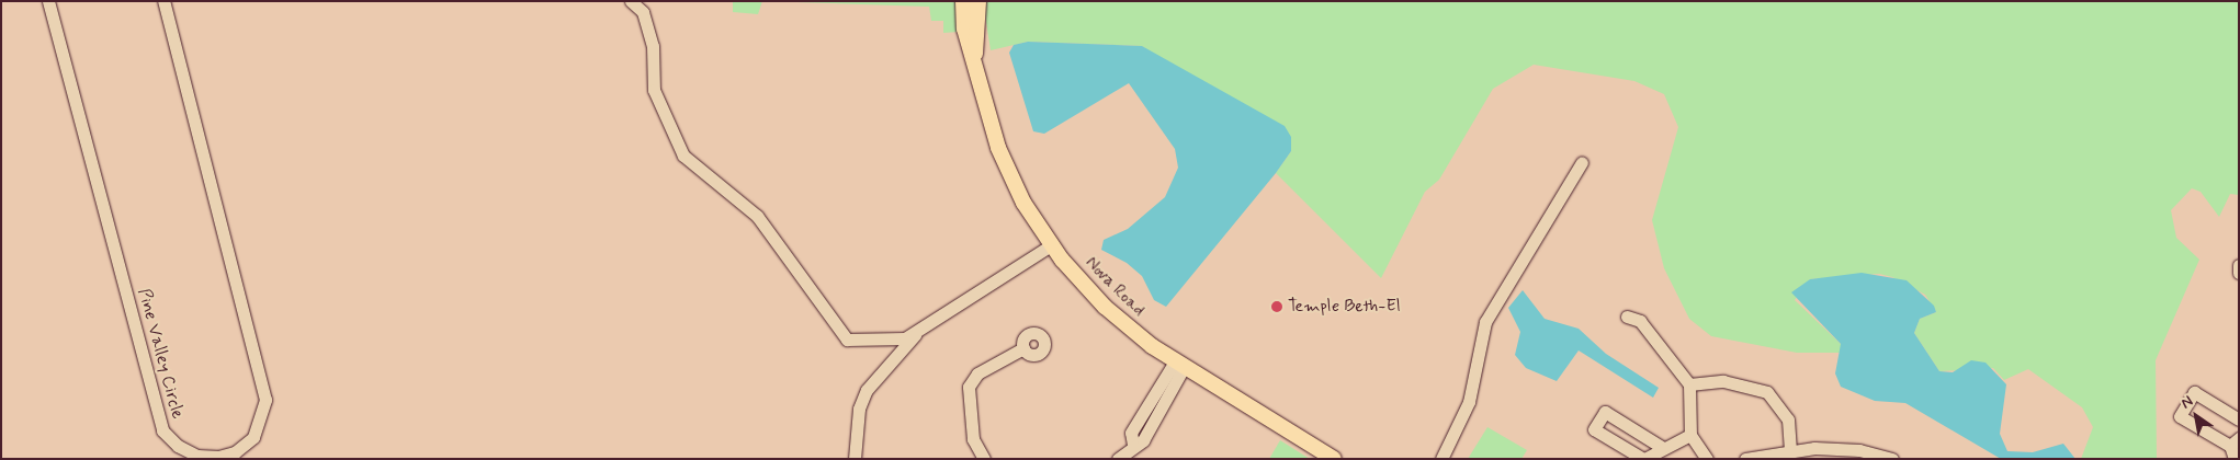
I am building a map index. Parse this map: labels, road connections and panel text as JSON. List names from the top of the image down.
{
  "streets": {
    "main road": ["Nova Road"],
    "street": ["Pine Valley Circle"]
  },
  "places": ["Temple Beth-El"],
  "north": "top left"
}
